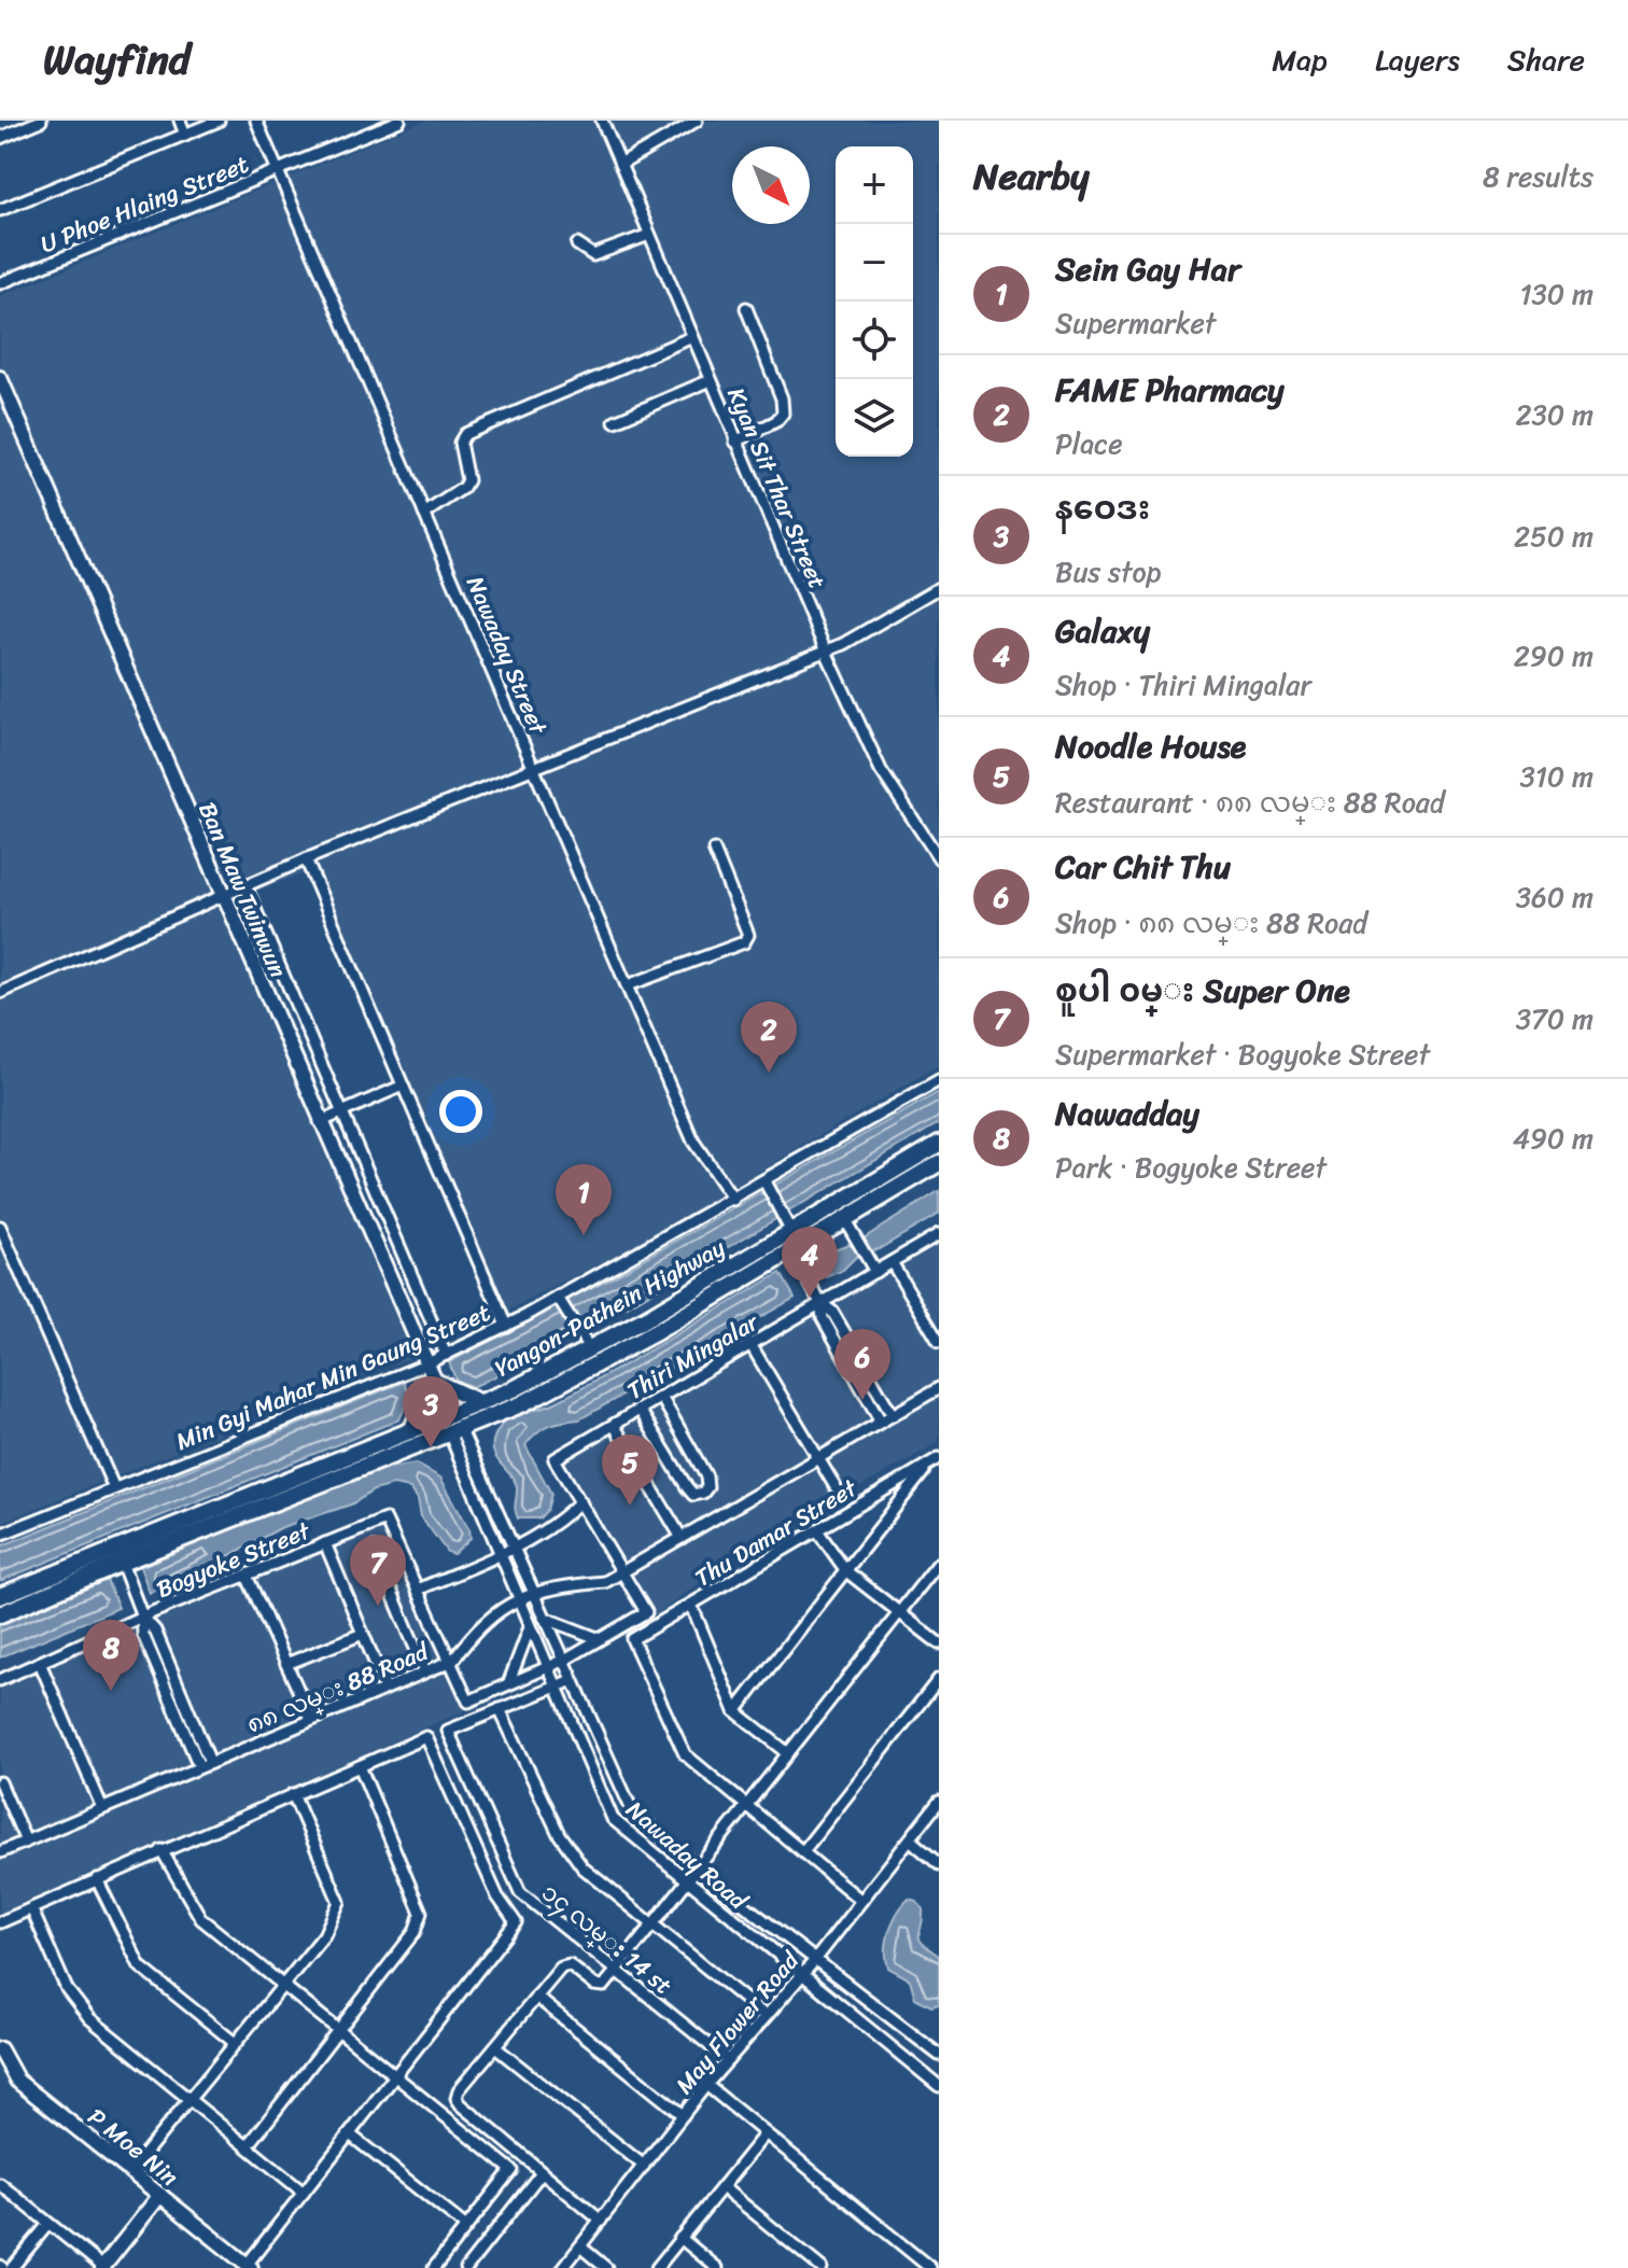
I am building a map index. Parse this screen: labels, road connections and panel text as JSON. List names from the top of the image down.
{
  "streets": {
    "main road": ["Yangon-Pathein Highway"],
    "street": [
      "U Phoe Hlaing Street",
      "Kyan Sit Thar Street",
      "Nawaday Street",
      "Ban Maw Twinwun",
      "Thiri Mingalar",
      "Min Gyi Mahar Min Gaung Street",
      "Thu Damar Street",
      "Bogyoke Street",
      "၈၈ လမ္း 88 Road",
      "Nawaday Road",
      "၁၄ လမ္း 14 st",
      "May Flower Road",
      "P Moe Nin"
    ]
  },
  "crossings": [
    ["U Phoe Hlaing Street", "Nawaday Street"],
    ["Nawaday Street", "Min Gyi Mahar Min Gaung Street"],
    ["Ban Maw Twinwun", "Yangon-Pathein Highway"],
    ["Ban Maw Twinwun", "Min Gyi Mahar Min Gaung Street"],
    ["Ban Maw Twinwun", "Nawaday Road"],
    ["Yangon-Pathein Highway", "Nawaday Road"],
    ["၈၈ လမ္း 88 Road", "Nawaday Road"],
    ["Nawaday Road", "May Flower Road"],
    ["၁၄ လမ္း 14 st", "May Flower Road"]
  ],
  "north": "bottom right",
  "page": {
    "header": "Wayfind",
    "nav": ["Map", "Layers", "Share"],
    "heading": ["Nearby", "8 results"],
    "map_buttons": ["+", "−"],
    "list": [
      {
        "mark": "1",
        "name": "Sein Gay Har",
        "note": "Supermarket",
        "value": "130 m"
      },
      {
        "mark": "2",
        "name": "FAME Pharmacy",
        "note": "Place",
        "value": "230 m"
      },
      {
        "mark": "3",
        "name": "နဝေဒး",
        "note": "Bus stop",
        "value": "250 m"
      },
      {
        "mark": "4",
        "name": "Galaxy",
        "note": "Shop · Thiri Mingalar",
        "value": "290 m"
      },
      {
        "mark": "5",
        "name": "Noodle House",
        "note": "Restaurant · ၈၈ လမ္း 88 Road",
        "value": "310 m"
      },
      {
        "mark": "6",
        "name": "Car Chit Thu",
        "note": "Shop · ၈၈ လမ္း 88 Road",
        "value": "360 m"
      },
      {
        "mark": "7",
        "name": "စူပါ ၀မ္း Super One",
        "note": "Supermarket · Bogyoke Street",
        "value": "370 m"
      },
      {
        "mark": "8",
        "name": "Nawadday",
        "note": "Park · Bogyoke Street",
        "value": "490 m"
      }
    ],
    "pins": [
      "2",
      "1",
      "4",
      "6",
      "3",
      "5",
      "7",
      "8"
    ]
  }
}
